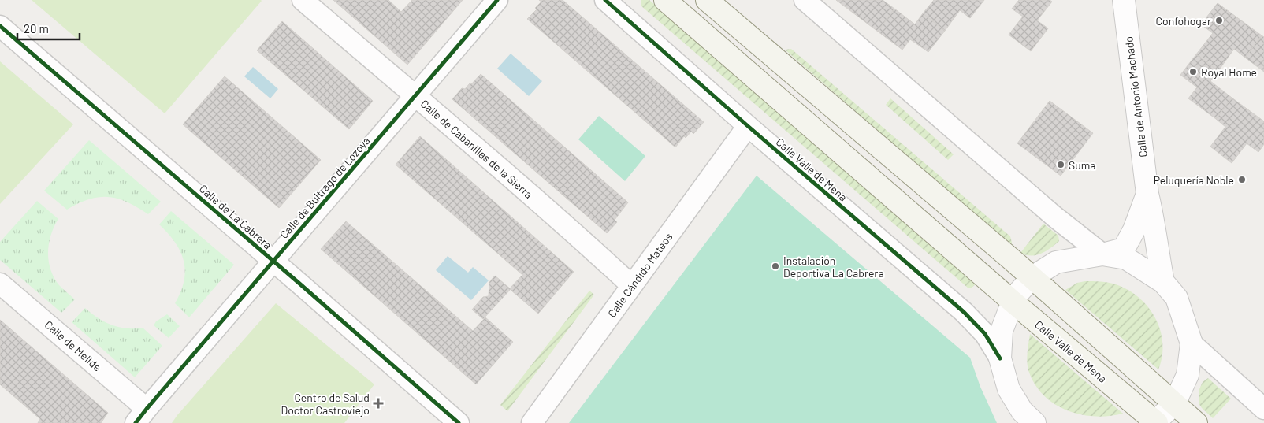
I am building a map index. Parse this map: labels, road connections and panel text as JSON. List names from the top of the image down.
{
  "streets": {
    "main road": ["Calle Valle de Mena"],
    "street": [
      "Calle de Antonio Machado",
      "Calle de Cabanillas de la Sierra",
      "Calle de Buitrago de Lozoya",
      "Calle de La Cabrera",
      "Calle Cándido Mateos",
      "Calle de Melide"
    ]
  },
  "crossings": [
    ["Calle de Cabanillas de la Sierra", "Calle de Buitrago de Lozoya"],
    ["Calle de Cabanillas de la Sierra", "Calle Cándido Mateos"],
    ["Calle Valle de Mena", "Calle Cándido Mateos"],
    ["Calle de Buitrago de Lozoya", "Calle de La Cabrera"],
    ["Calle de Buitrago de Lozoya", "Calle de Melide"]
  ],
  "places": {
    "other": [
      "Confohogar",
      "Royal Home",
      "Suma",
      "Peluquería Noble",
      "Instalación Deportiva La Cabrera"
    ],
    "health": ["Centro de Salud Doctor Castroviejo"]
  },
  "scale_bar": "20 m"
}
